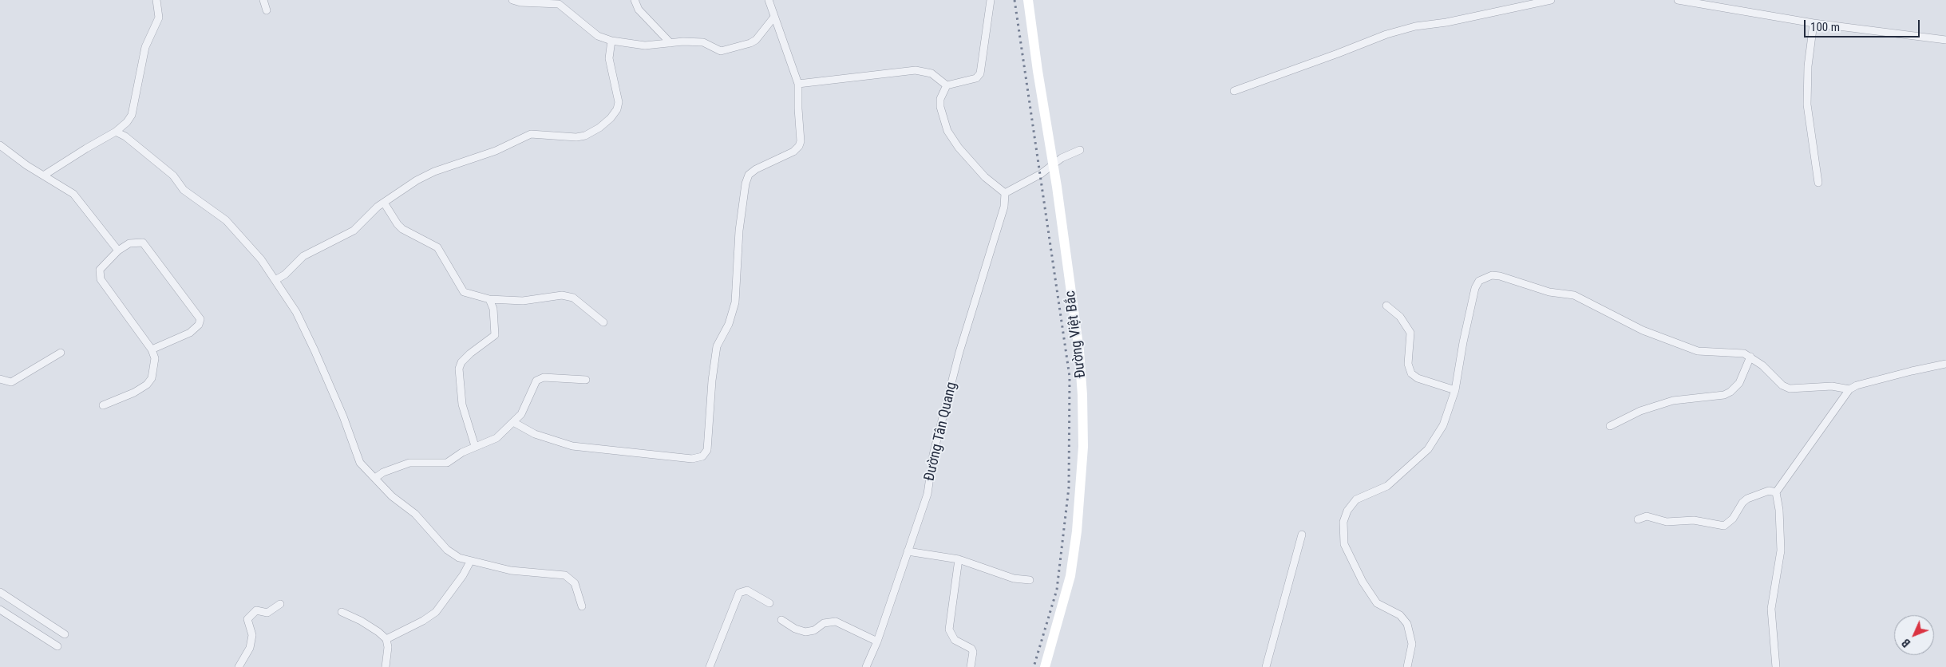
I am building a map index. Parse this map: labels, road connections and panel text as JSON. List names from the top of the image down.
{
  "streets": {
    "main road": ["Đường Việt Bắc"],
    "street": ["Đường Tân Quang"]
  },
  "scale_bar": "100 m",
  "north": "bottom left"
}
